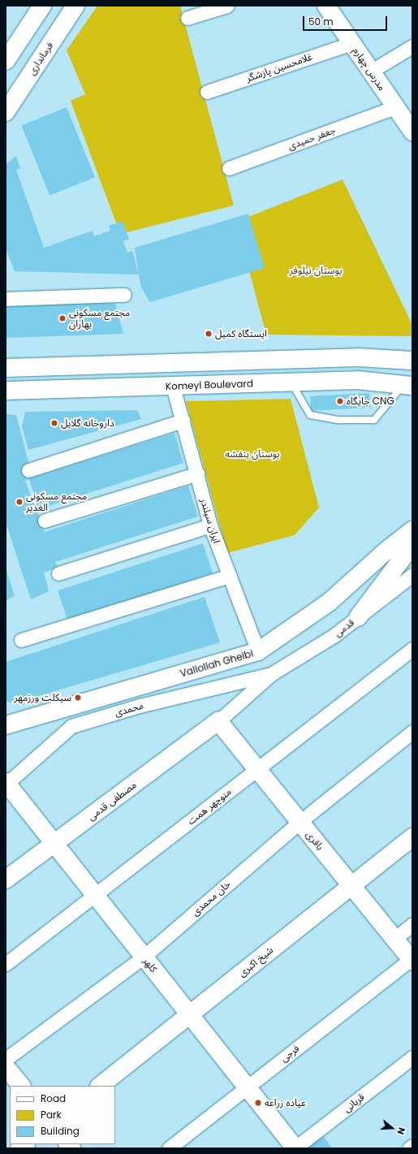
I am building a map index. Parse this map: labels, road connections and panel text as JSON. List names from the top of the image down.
{
  "streets": {
    "street": [
      "فرمانداری",
      "غلامحسین پازشگر",
      "مدرس چهارم",
      "جعفر حمیدی",
      "Komeyl Boulevard",
      "ایران سیلندر",
      "قدمی",
      "Valiollah Gheibi",
      "محمدی",
      "مصطفی قدمی",
      "منوچهر همت",
      "باقری",
      "خان محمدی",
      "شیخ اکبری",
      "کلهر",
      "فرجی",
      "قربانی"
    ]
  },
  "crossings": [
    ["غلامحسین پازشگر", "مدرس چهارم"],
    ["مدرس چهارم", "جعفر حمیدی"],
    ["Komeyl Boulevard", "ایران سیلندر"],
    ["ایران سیلندر", "Valiollah Gheibi"],
    ["قدمی", "محمدی"],
    ["محمدی", "کلهر"],
    ["مصطفی قدمی", "باقری"],
    ["مصطفی قدمی", "کلهر"],
    ["منوچهر همت", "باقری"],
    ["منوچهر همت", "کلهر"],
    ["باقری", "خان محمدی"],
    ["باقری", "شیخ اکبری"],
    ["باقری", "فرجی"],
    ["خان محمدی", "کلهر"],
    ["شیخ اکبری", "کلهر"],
    ["کلهر", "فرجی"],
    ["کلهر", "قربانی"]
  ],
  "parks": ["بوستان نیلوفر", "بوستان بنفشه"],
  "places": [
    "مجتمع مسکونی بهاران",
    "ایستگاه کمیل",
    "جایگاه CNG",
    "داروخانه گلایل",
    "مجتمع مسکونی الغدیر",
    "سیکلت ورزمهر",
    "عیاده زراعه"
  ],
  "legend": ["Road", "Park", "Building"],
  "scale_bar": "50 m",
  "north": "right"
}
